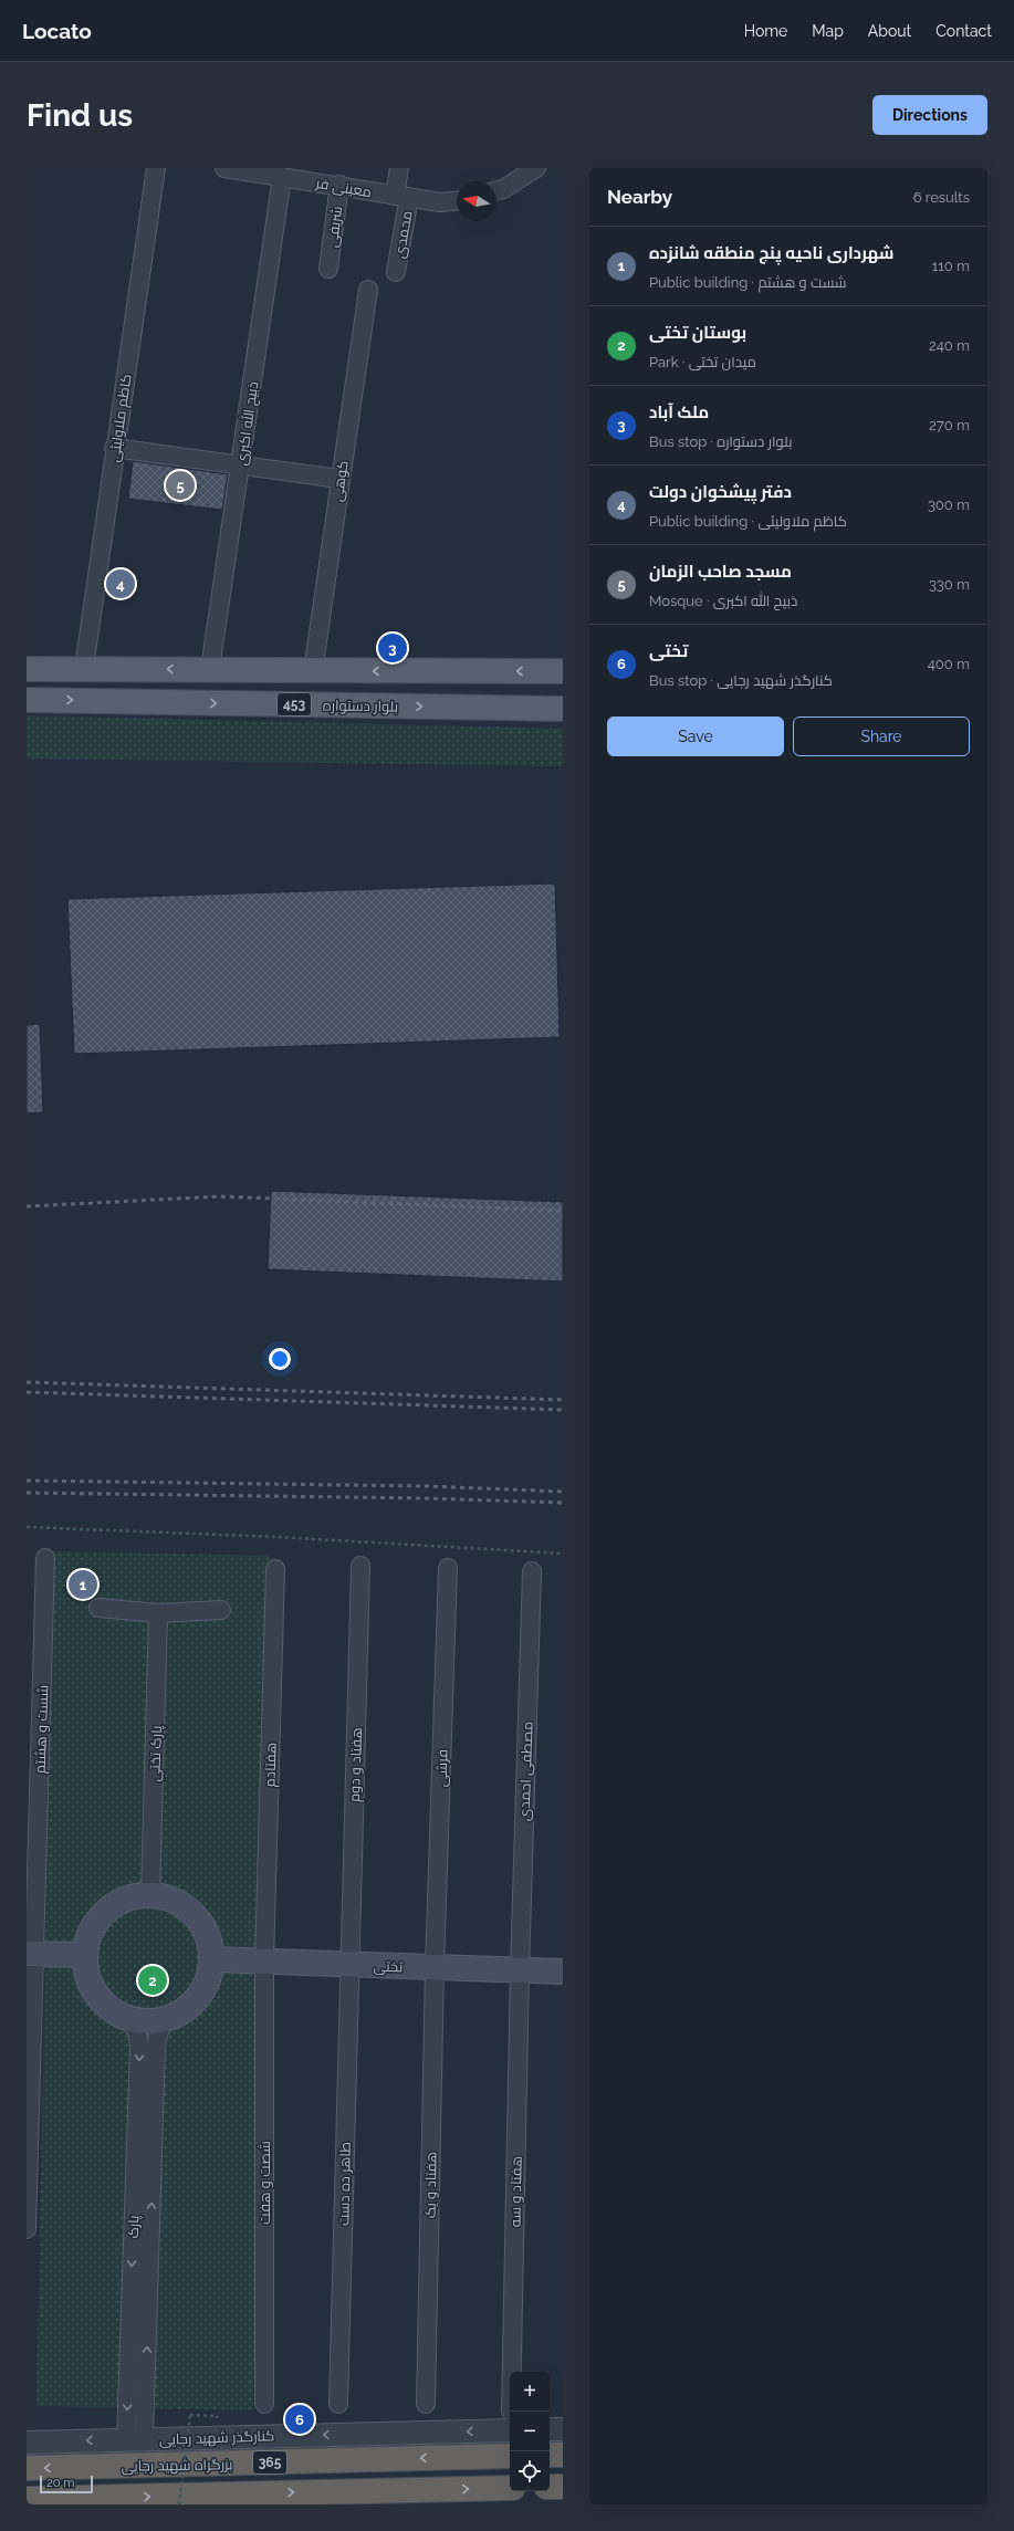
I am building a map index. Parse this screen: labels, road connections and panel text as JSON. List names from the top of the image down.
{
  "streets": {
    "highway": ["365", "بزرگراه شهید رجایی"],
    "main road": ["453", "بلوار دستواره", "تختی"],
    "street": [
      "معینی فر",
      "شریفی",
      "محمدی",
      "کاظم ملاولیئی",
      "ذبیح الله اکبری",
      "کوهی",
      "شست و هشتم",
      "پارک تختی",
      "هفتادم",
      "هفتاد و دوم",
      "فرشی",
      "مصطفی احمدی",
      "شصت و هفت",
      "طاهر ده دست",
      "هفتاد و یک",
      "هفتاد و سه",
      "پارک",
      "کنارگذر شهید رجایی"
    ]
  },
  "crossings": [
    ["معینی فر", "شریفی"],
    ["معینی فر", "محمدی"],
    ["معینی فر", "ذبیح الله اکبری"],
    ["پارک تختی", "تختی"],
    ["پارک تختی", "پارک"],
    ["هفتادم", "تختی"],
    ["هفتادم", "شصت و هفت"],
    ["هفتاد و دوم", "تختی"],
    ["هفتاد و دوم", "طاهر ده دست"],
    ["فرشی", "تختی"],
    ["فرشی", "هفتاد و یک"],
    ["مصطفی احمدی", "تختی"],
    ["مصطفی احمدی", "هفتاد و سه"],
    ["تختی", "شصت و هفت"],
    ["تختی", "طاهر ده دست"],
    ["تختی", "هفتاد و یک"],
    ["تختی", "هفتاد و سه"],
    ["تختی", "پارک"],
    ["پارک", "کنارگذر شهید رجایی"]
  ],
  "one_way": ["کنارگذر شهید رجایی"],
  "scale_bar": "20 m",
  "north": "left",
  "page": {
    "header": "Locato",
    "nav": [
      "Home",
      "Map",
      "About",
      "Contact"
    ],
    "buttons": [
      "Directions",
      ["Save", "Share"]
    ],
    "title": "Find us",
    "heading": ["Nearby", "6 results"],
    "list": [
      {
        "mark": "1",
        "name": "شهرداری ناحیه پنج منطقه شانزده",
        "note": "Public building · شست و هشتم",
        "value": "110 m"
      },
      {
        "mark": "2",
        "name": "بوستان تختی",
        "note": "Park · میدان تختی",
        "value": "240 m"
      },
      {
        "mark": "3",
        "name": "ملک آباد",
        "note": "Bus stop · بلوار دستواره",
        "value": "270 m"
      },
      {
        "mark": "4",
        "name": "دفتر پیشخوان دولت",
        "note": "Public building · کاظم ملاولیئی",
        "value": "300 m"
      },
      {
        "mark": "5",
        "name": "مسجد صاحب الزمان",
        "note": "Mosque · ذبیح الله اکبری",
        "value": "330 m"
      },
      {
        "mark": "6",
        "name": "تختی",
        "note": "Bus stop · کنارگذر شهید رجایی",
        "value": "400 m"
      }
    ],
    "pins": [
      "5",
      "4",
      "3",
      "1",
      "2",
      "6"
    ],
    "map_buttons": ["+", "−"],
    "scale": "20 m"
  }
}
